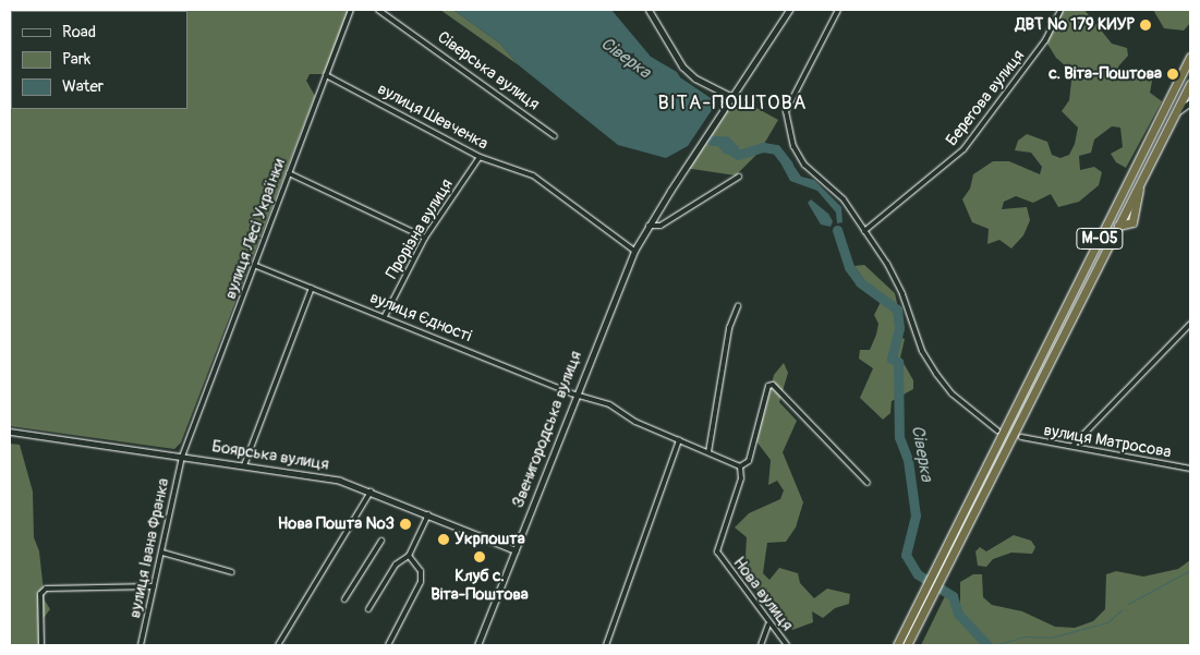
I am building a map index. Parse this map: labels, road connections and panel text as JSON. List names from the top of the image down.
{
  "streets": {
    "highway": ["М-05"],
    "street": [
      "Сіверська вулиця",
      "Берегова вулиця",
      "вулиця Шевченка",
      "вулиця Лесі Українки",
      "Прорізна вулиця",
      "вулиця Єдності",
      "Звенигородська вулиця",
      "вулиця Матросова",
      "Боярська вулиця",
      "вулиця Івана Франка",
      "Нова вулиця"
    ]
  },
  "crossings": [
    ["вулиця Шевченка", "вулиця Лесі Українки"],
    ["вулиця Шевченка", "Прорізна вулиця"],
    ["вулиця Шевченка", "Звенигородська вулиця"],
    ["вулиця Лесі Українки", "вулиця Єдності"],
    ["вулиця Лесі Українки", "Боярська вулиця"],
    ["вулиця Лесі Українки", "вулиця Івана Франка"],
    ["Прорізна вулиця", "вулиця Єдності"],
    ["вулиця Єдності", "Звенигородська вулиця"],
    ["Звенигородська вулиця", "Боярська вулиця"],
    ["Боярська вулиця", "вулиця Івана Франка"]
  ],
  "districts": ["ВІТА-ПОШТОВА"],
  "water": ["Сіверка"],
  "places": [
    "ДВТ № 179 КИУР",
    "с. Віта-Поштова",
    "Нова Пошта №3",
    "Укрпошта",
    "Клуб с. Віта-Поштова"
  ],
  "legend": ["Road", "Park", "Water"]
}
